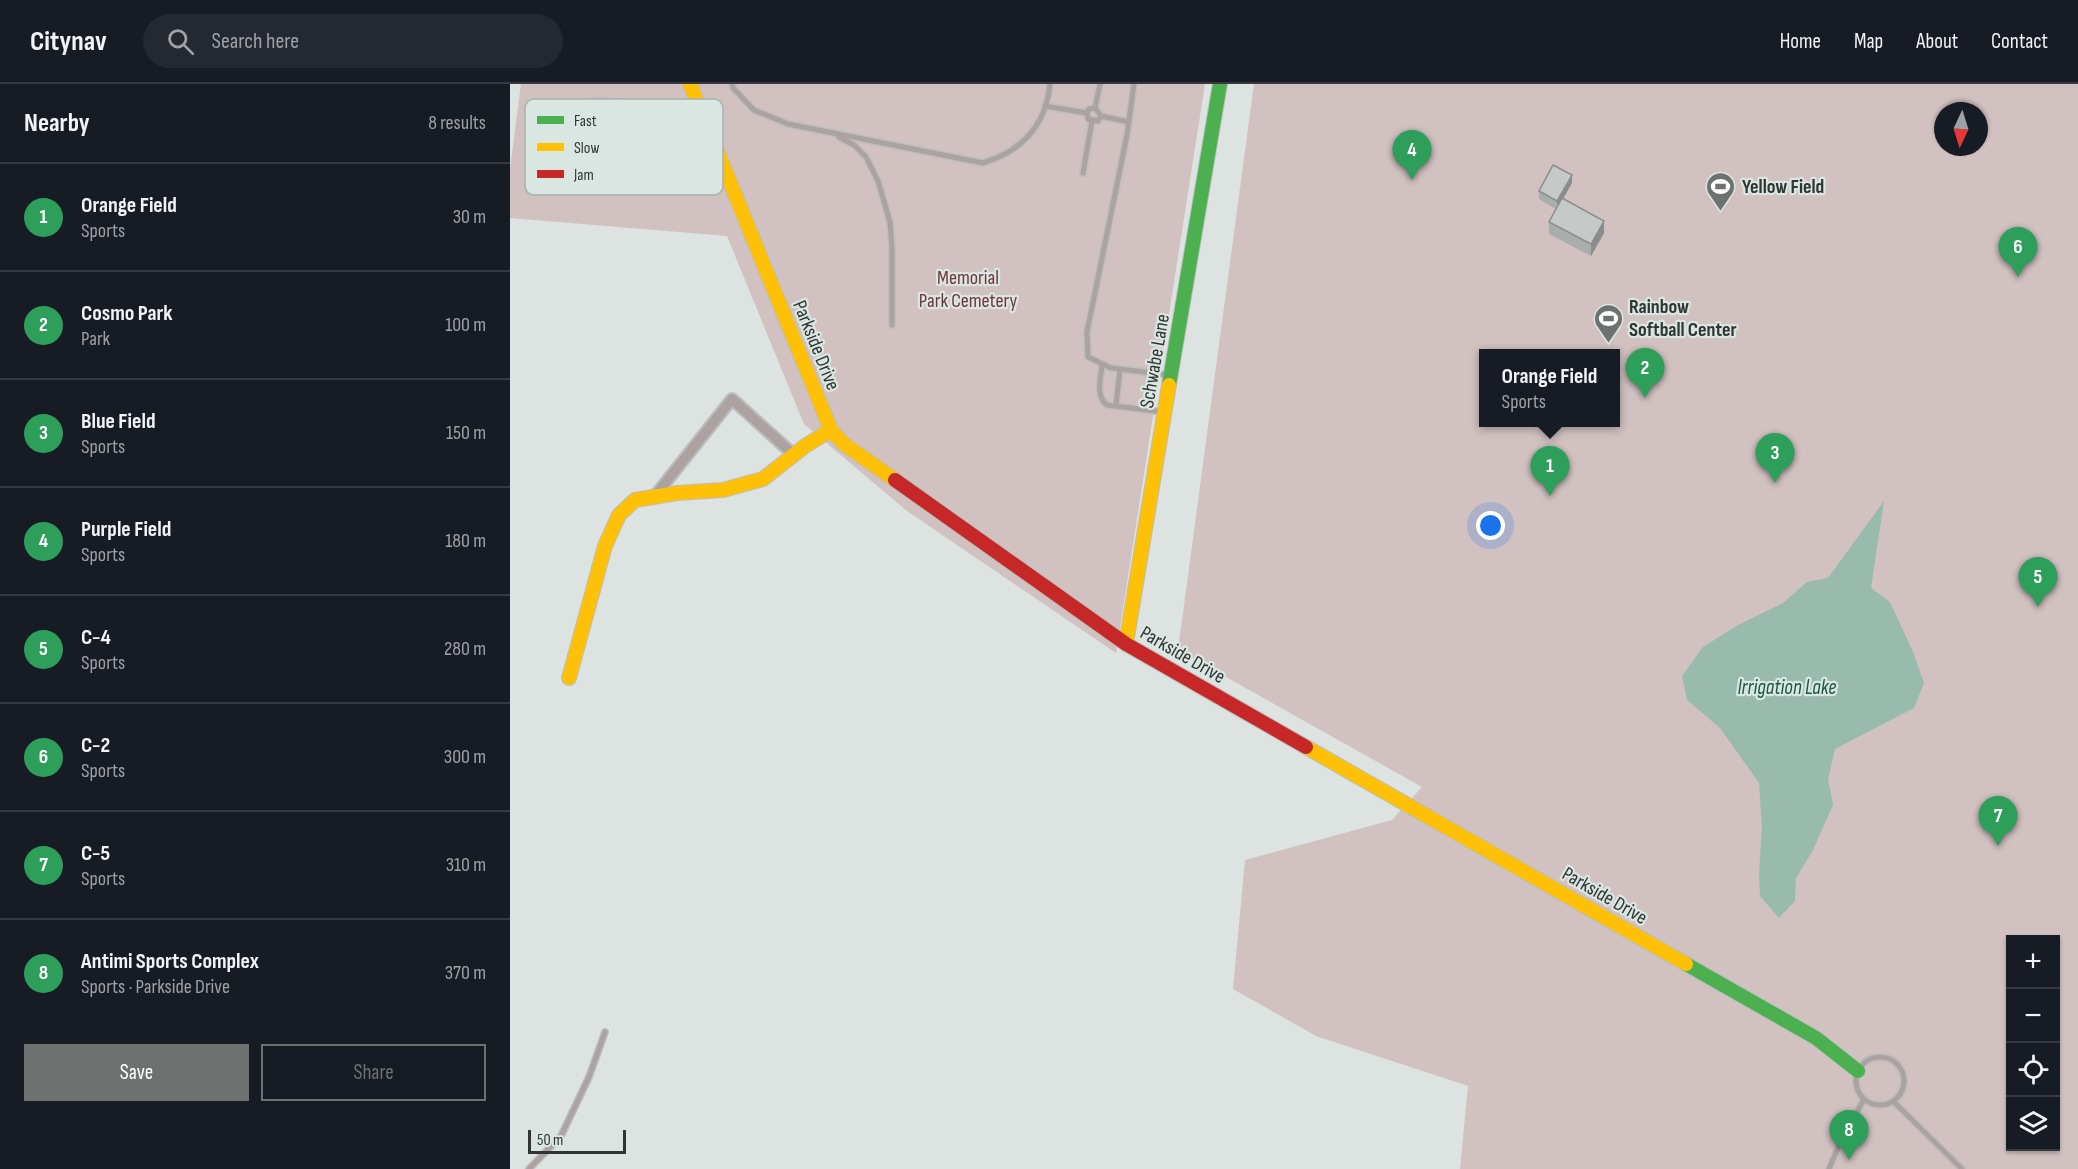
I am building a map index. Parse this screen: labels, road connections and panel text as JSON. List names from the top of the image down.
{
  "streets": {
    "street": ["Parkside Drive", "Schwabe Lane"]
  },
  "crossings": [
    ["Parkside Drive", "Schwabe Lane"]
  ],
  "water": ["Irrigation Lake"],
  "parks": ["Memorial Park Cemetery"],
  "places": {
    "sports": ["Yellow Field", "Rainbow Softball Center"]
  },
  "legend": ["Fast", "Slow", "Jam"],
  "scale_bar": "50 m",
  "north": "bottom",
  "page": {
    "header": "Citynav",
    "search": "Search here",
    "nav": [
      "Home",
      "Map",
      "About",
      "Contact"
    ],
    "heading": ["Nearby", "8 results"],
    "pins": [
      "4",
      "6",
      "2",
      "3",
      "1",
      "5",
      "7",
      "8"
    ],
    "list": [
      {
        "mark": "1",
        "name": "Orange Field",
        "note": "Sports",
        "value": "30 m"
      },
      {
        "mark": "2",
        "name": "Cosmo Park",
        "note": "Park",
        "value": "100 m"
      },
      {
        "mark": "3",
        "name": "Blue Field",
        "note": "Sports",
        "value": "150 m"
      },
      {
        "mark": "4",
        "name": "Purple Field",
        "note": "Sports",
        "value": "180 m"
      },
      {
        "mark": "5",
        "name": "C-4",
        "note": "Sports",
        "value": "280 m"
      },
      {
        "mark": "6",
        "name": "C-2",
        "note": "Sports",
        "value": "300 m"
      },
      {
        "mark": "7",
        "name": "C-5",
        "note": "Sports",
        "value": "310 m"
      },
      {
        "mark": "8",
        "name": "Antimi Sports Complex",
        "note": "Sports · Parkside Drive",
        "value": "370 m"
      }
    ],
    "popup": ["Orange Field", "Sports"],
    "map_buttons": ["+", "−"],
    "buttons": ["Save", "Share"],
    "scale": "50 m"
  }
}
